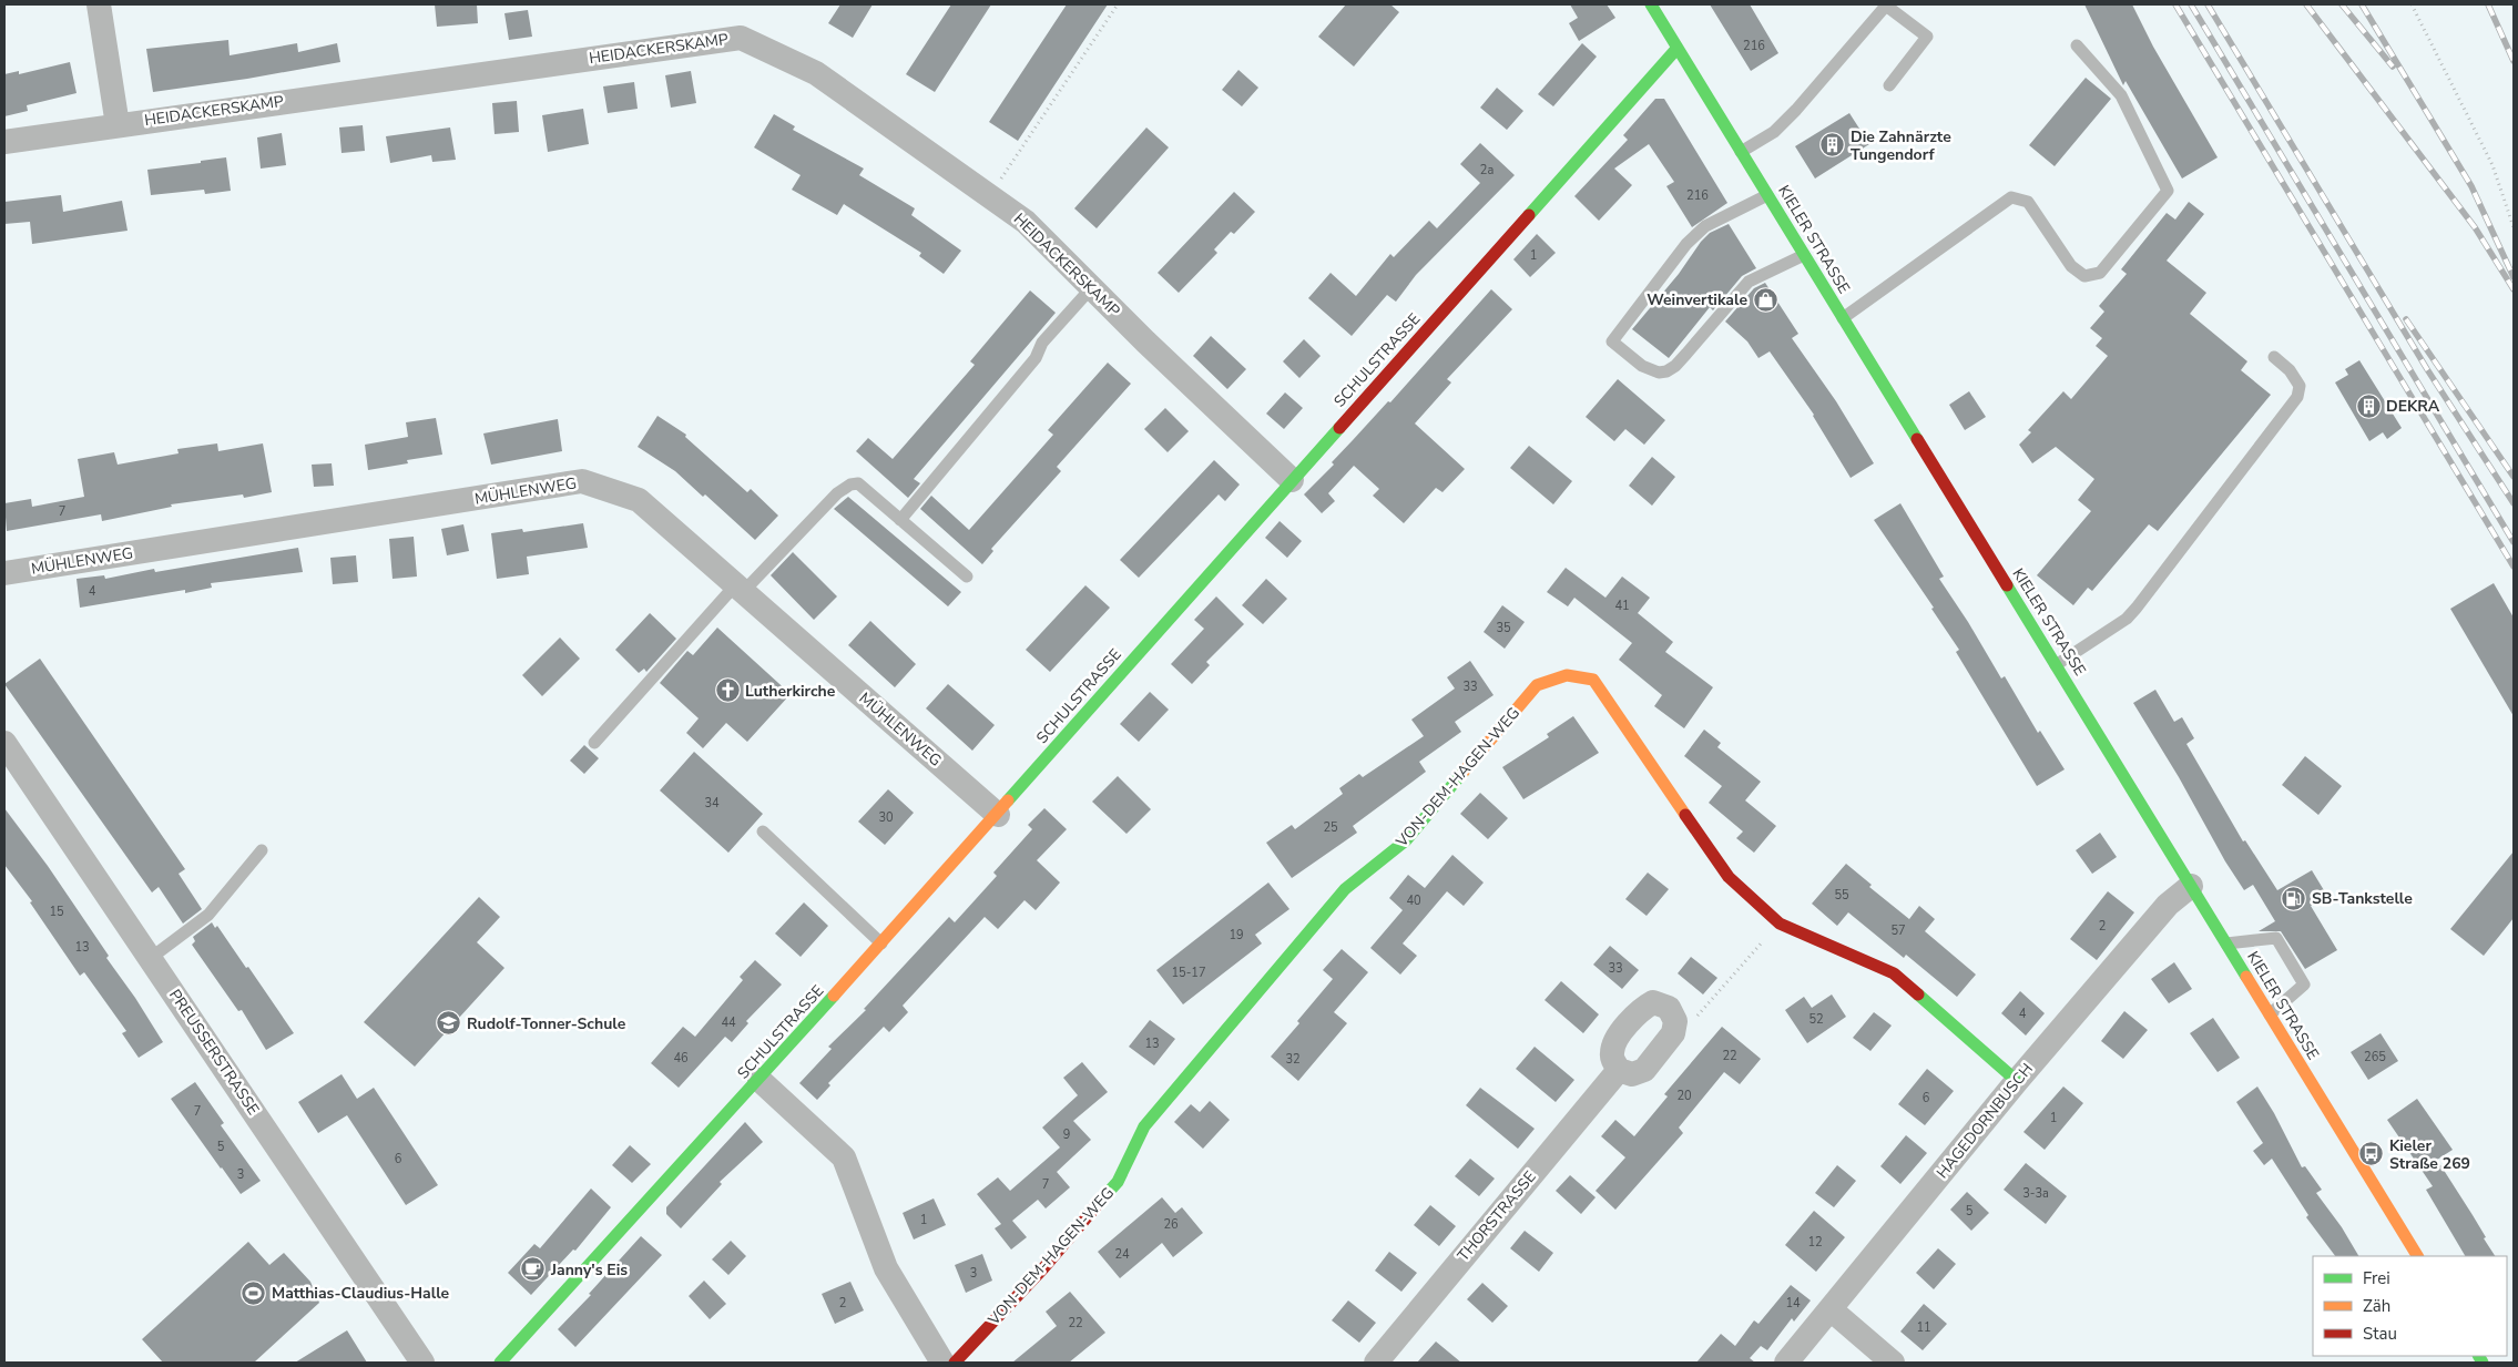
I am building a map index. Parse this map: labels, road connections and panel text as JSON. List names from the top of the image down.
{
  "streets": {
    "street": [
      "HEIDACKERSKAMP",
      "KIELER STRASSE",
      "SCHULSTRASSE",
      "MÜHLENWEG",
      "VON-DEM-HAGEN-WEG",
      "PREUSSERSTRASSE",
      "HAGEDORNBUSCH",
      "THORSTRASSE"
    ]
  },
  "crossings": [
    ["HEIDACKERSKAMP", "SCHULSTRASSE"],
    ["KIELER STRASSE", "SCHULSTRASSE"],
    ["KIELER STRASSE", "HAGEDORNBUSCH"],
    ["SCHULSTRASSE", "MÜHLENWEG"],
    ["VON-DEM-HAGEN-WEG", "HAGEDORNBUSCH"]
  ],
  "places": {
    "building": ["Die Zahnärzte Tungendorf", "DEKRA"],
    "shop": ["Weinvertikale"],
    "church": ["Lutherkirche"],
    "fuel station": ["SB-Tankstelle"],
    "school or university": ["Rudolf-Tonner-Schule"],
    "bus stop": ["Kieler Straße 269"],
    "cafe": ["Janny's Eis"],
    "sports": ["Matthias-Claudius-Halle"]
  },
  "house_numbers": [
    "216",
    "2a",
    "216",
    "1",
    "7",
    "4",
    "41",
    "35",
    "33",
    "34",
    "30",
    "25",
    "55",
    "40",
    "15",
    "2",
    "57",
    "19",
    "13",
    "33",
    "15-17",
    "4",
    "52",
    "44",
    "13",
    "22",
    "265",
    "46",
    "32",
    "20",
    "6",
    "7",
    "1",
    "9",
    "5",
    "6",
    "3",
    "7",
    "3-3a",
    "5",
    "1",
    "26",
    "12",
    "24",
    "3",
    "2",
    "14",
    "22",
    "11"
  ],
  "legend": ["Frei", "Zäh", "Stau"]
}
